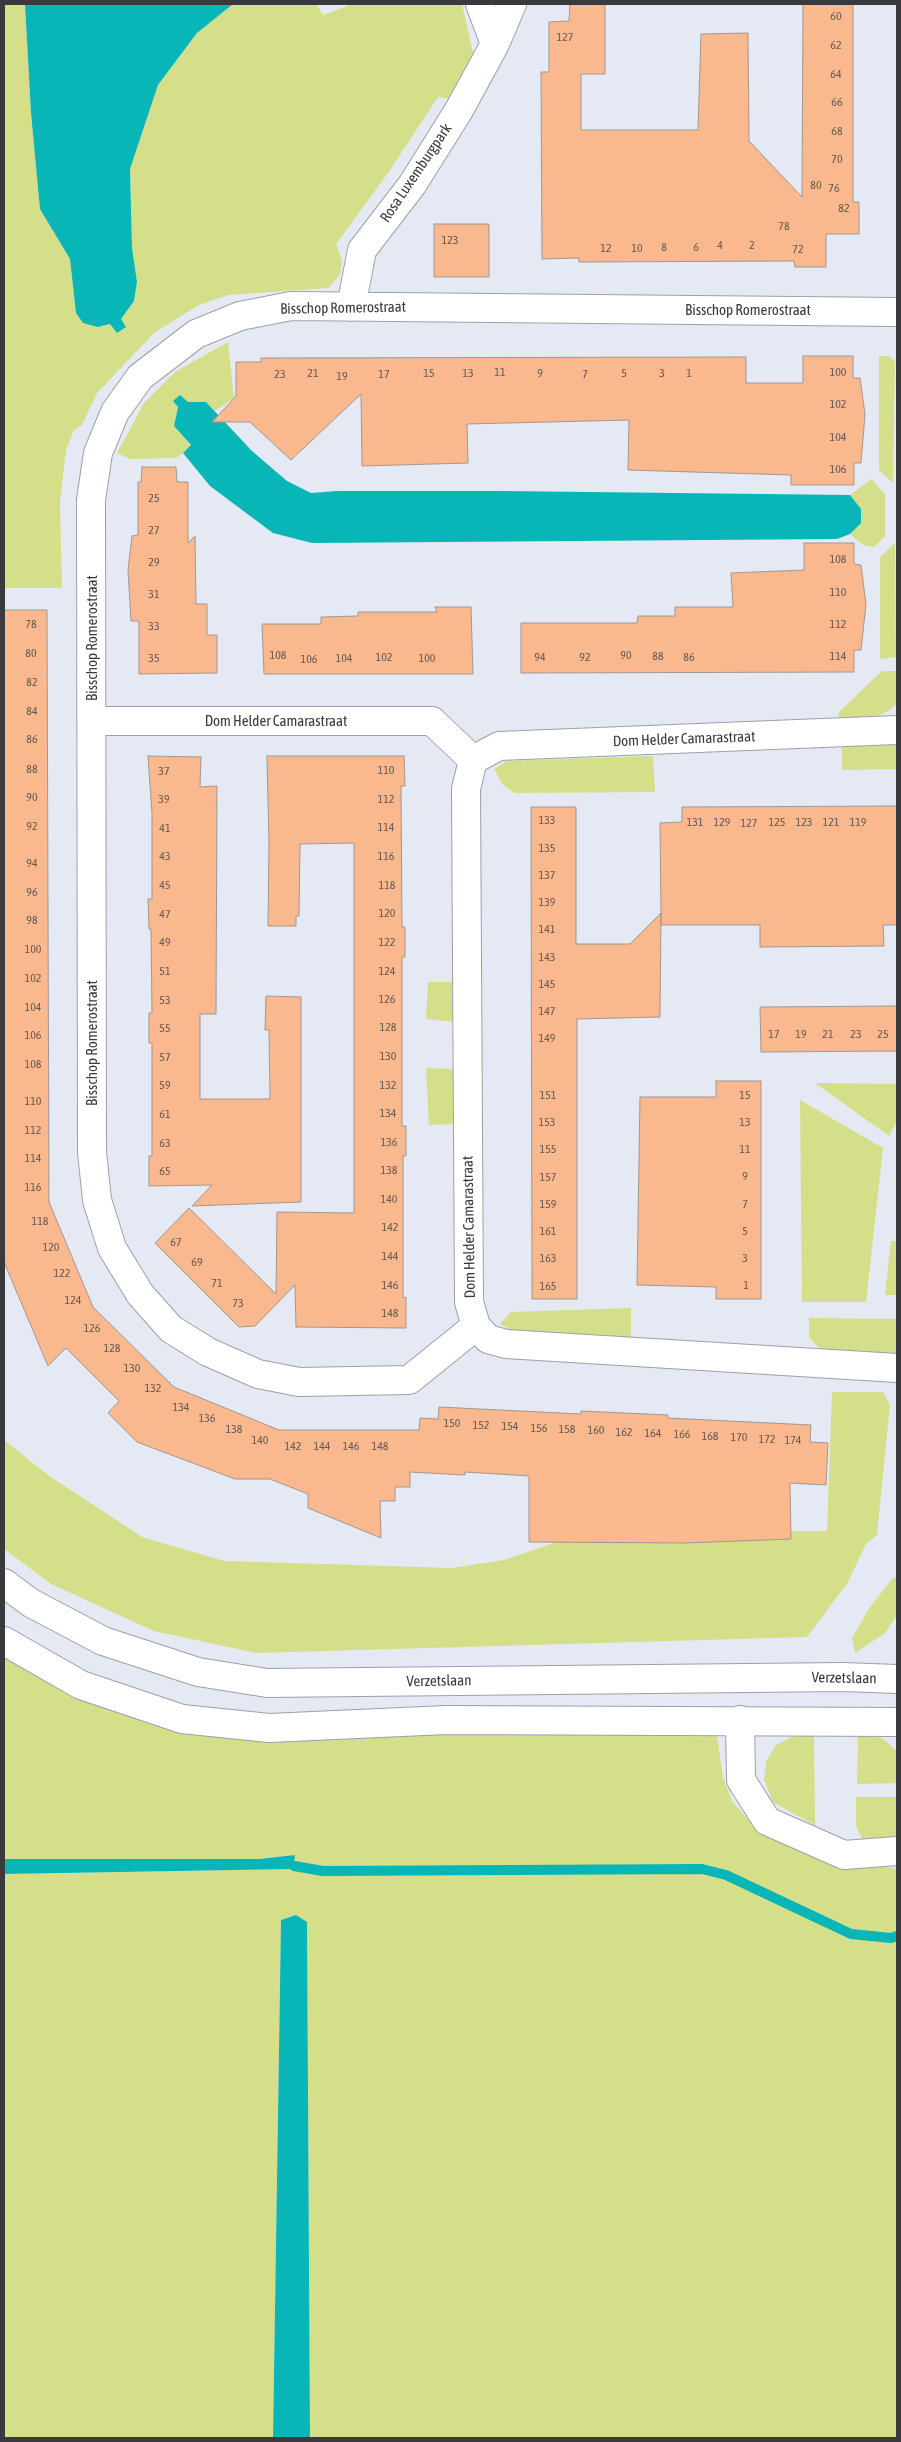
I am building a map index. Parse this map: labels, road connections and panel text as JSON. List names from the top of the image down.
{
  "streets": {
    "street": [
      "Rosa Luxemburgpark",
      "Bisschop Romerostraat",
      "Dom Helder Camarastraat",
      "Verzetslaan"
    ]
  },
  "crossings": [
    ["Rosa Luxemburgpark", "Bisschop Romerostraat"],
    ["Bisschop Romerostraat", "Dom Helder Camarastraat"]
  ],
  "house_numbers": [
    "60",
    "127",
    "62",
    "64",
    "66",
    "68",
    "70",
    "80",
    "76",
    "82",
    "78",
    "123",
    "4",
    "2",
    "8",
    "6",
    "12",
    "10",
    "72",
    "11",
    "100",
    "21",
    "15",
    "13",
    "9",
    "5",
    "3",
    "1",
    "23",
    "17",
    "7",
    "19",
    "102",
    "104",
    "106",
    "25",
    "27",
    "108",
    "29",
    "110",
    "31",
    "78",
    "112",
    "33",
    "80",
    "108",
    "90",
    "88",
    "114",
    "102",
    "94",
    "92",
    "86",
    "35",
    "104",
    "100",
    "106",
    "82",
    "84",
    "86",
    "88",
    "110",
    "37",
    "90",
    "39",
    "112",
    "133",
    "131",
    "129",
    "125",
    "123",
    "121",
    "119",
    "127",
    "92",
    "114",
    "41",
    "135",
    "43",
    "116",
    "94",
    "137",
    "45",
    "118",
    "96",
    "139",
    "120",
    "47",
    "98",
    "141",
    "49",
    "122",
    "100",
    "143",
    "51",
    "124",
    "102",
    "145",
    "126",
    "53",
    "104",
    "147",
    "128",
    "55",
    "17",
    "19",
    "21",
    "23",
    "25",
    "106",
    "149",
    "130",
    "57",
    "108",
    "59",
    "132",
    "151",
    "15",
    "110",
    "134",
    "61",
    "153",
    "13",
    "112",
    "136",
    "63",
    "155",
    "11",
    "114",
    "138",
    "65",
    "9",
    "157",
    "116",
    "140",
    "159",
    "7",
    "118",
    "142",
    "161",
    "5",
    "67",
    "120",
    "144",
    "163",
    "3",
    "69",
    "122",
    "71",
    "146",
    "1",
    "165",
    "124",
    "73",
    "148",
    "126",
    "128",
    "130",
    "132",
    "134",
    "136",
    "150",
    "152",
    "154",
    "156",
    "138",
    "158",
    "160",
    "162",
    "164",
    "166",
    "168",
    "170",
    "172",
    "140",
    "174",
    "142",
    "144",
    "146",
    "148"
  ]
}
